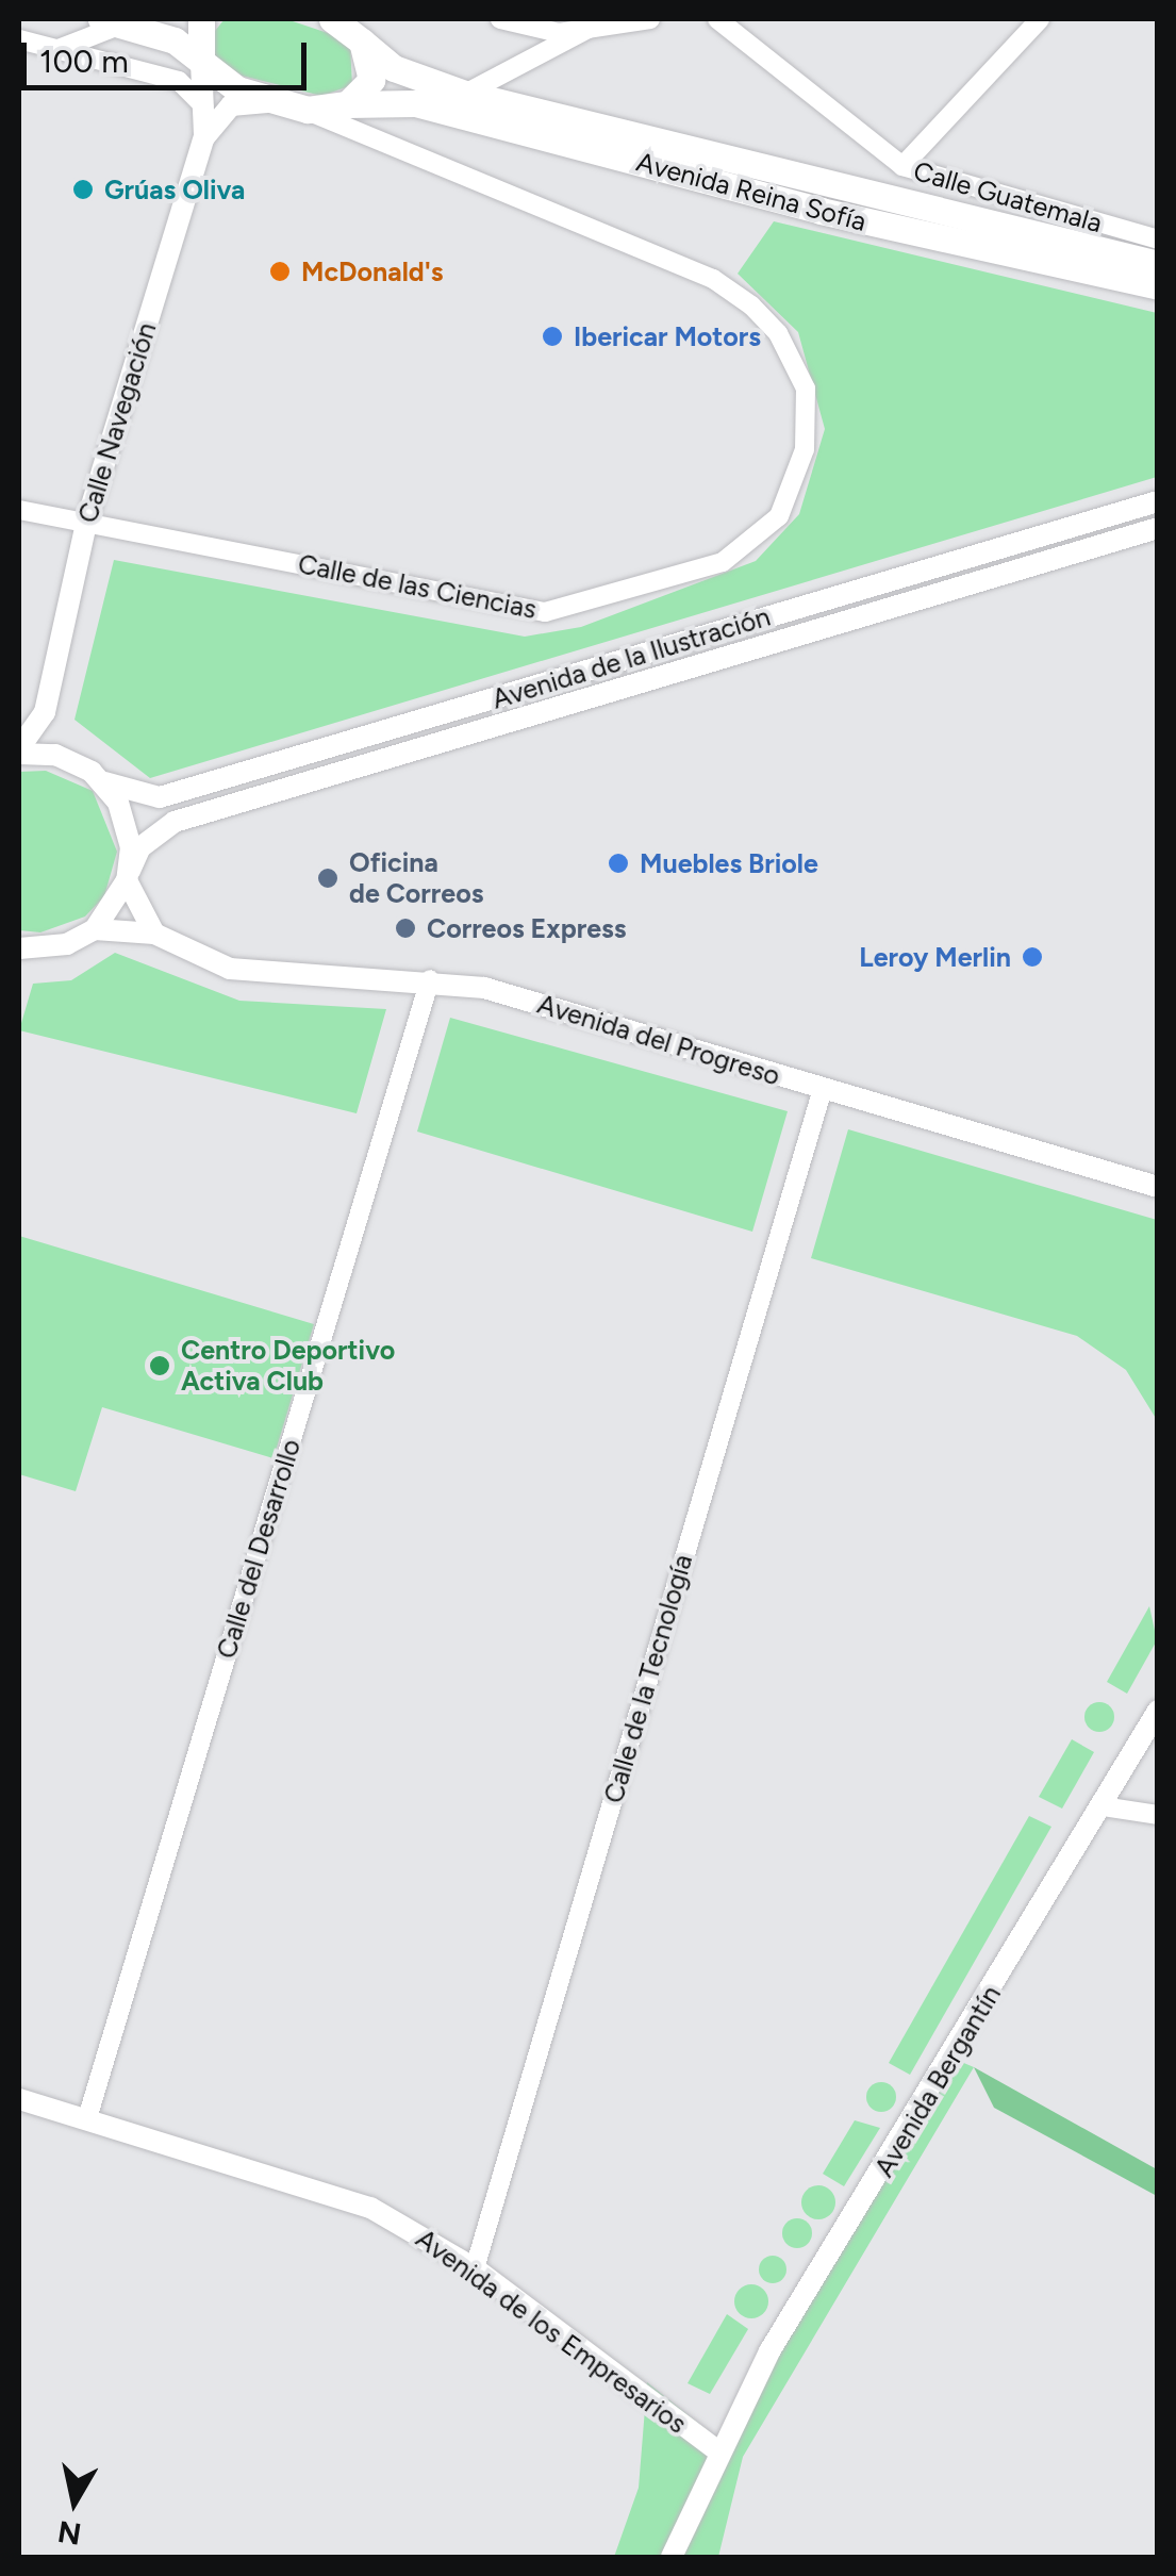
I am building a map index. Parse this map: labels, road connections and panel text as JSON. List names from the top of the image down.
{
  "streets": {
    "main road": ["Avenida Reina Sofía"],
    "street": [
      "Calle Guatemala",
      "Calle Navegación",
      "Calle de las Ciencias",
      "Avenida de la Ilustración",
      "Avenida del Progreso",
      "Calle del Desarrollo",
      "Calle de la Tecnología",
      "Avenida Bergantín",
      "Avenida de los Empresarios"
    ]
  },
  "crossings": [
    ["Avenida Reina Sofía", "Calle de las Ciencias"],
    ["Calle Navegación", "Calle de las Ciencias"],
    ["Avenida de la Ilustración", "Avenida del Progreso"],
    ["Avenida del Progreso", "Calle del Desarrollo"],
    ["Avenida del Progreso", "Calle de la Tecnología"],
    ["Calle del Desarrollo", "Avenida de los Empresarios"],
    ["Calle de la Tecnología", "Avenida de los Empresarios"],
    ["Avenida Bergantín", "Avenida de los Empresarios"]
  ],
  "places": [
    "Grúas Oliva",
    "McDonald's",
    "Ibericar Motors",
    "Muebles Briole",
    "Oficina de Correos",
    "Correos Express",
    "Leroy Merlin",
    "Centro Deportivo Activa Club"
  ],
  "scale_bar": "100 m",
  "north": "bottom"
}
